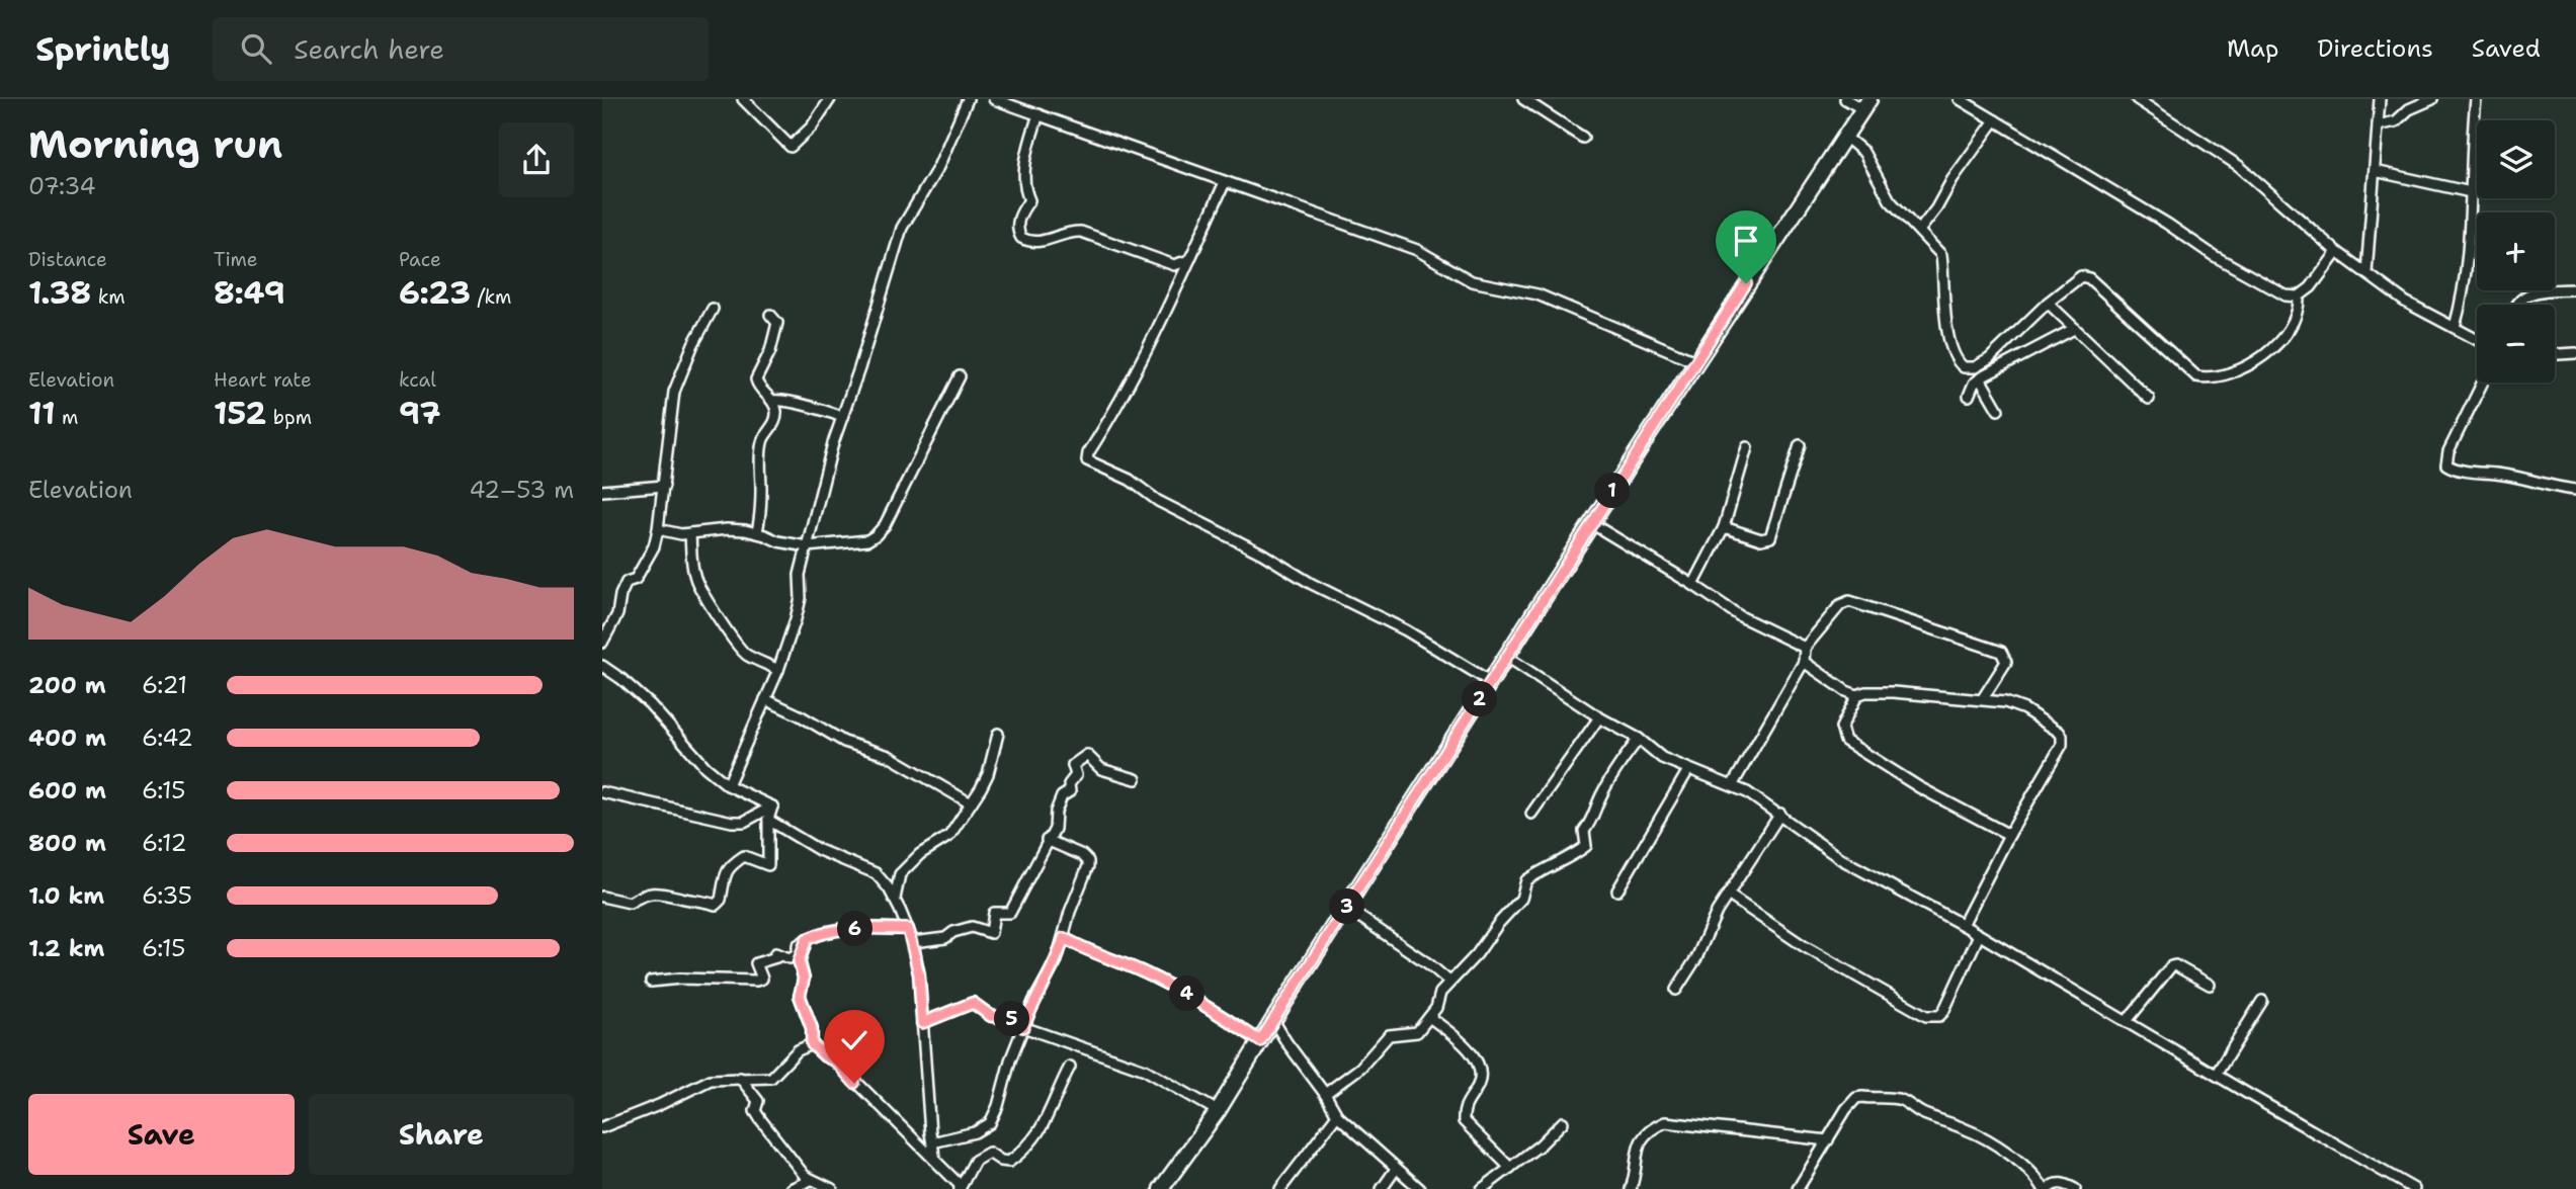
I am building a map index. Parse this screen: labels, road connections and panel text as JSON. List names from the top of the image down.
{
  "page": {
    "header": "Sprintly",
    "search": "Search here",
    "nav": ["Map", "Directions", "Saved"],
    "heading": ["Morning run", "07:34"],
    "map_buttons": ["+", "−"],
    "stats": [
      ["Distance", "1.38 km"],
      ["Time", "8:49"],
      ["Pace", "6:23 /km"],
      ["Elevation", "11 m"],
      ["Heart rate", "152 bpm"],
      ["kcal", "97"]
    ],
    "chart": ["Elevation", "42–53 m"],
    "pins": [
      "1",
      "2",
      "3",
      "6",
      "4",
      "5"
    ],
    "list": [
      {
        "name": "200 m",
        "note": "6:21"
      },
      {
        "name": "400 m",
        "note": "6:42"
      },
      {
        "name": "600 m",
        "note": "6:15"
      },
      {
        "name": "800 m",
        "note": "6:12"
      },
      {
        "name": "1.0 km",
        "note": "6:35"
      },
      {
        "name": "1.2 km",
        "note": "6:15"
      }
    ],
    "buttons": ["Save", "Share"]
  }
}
